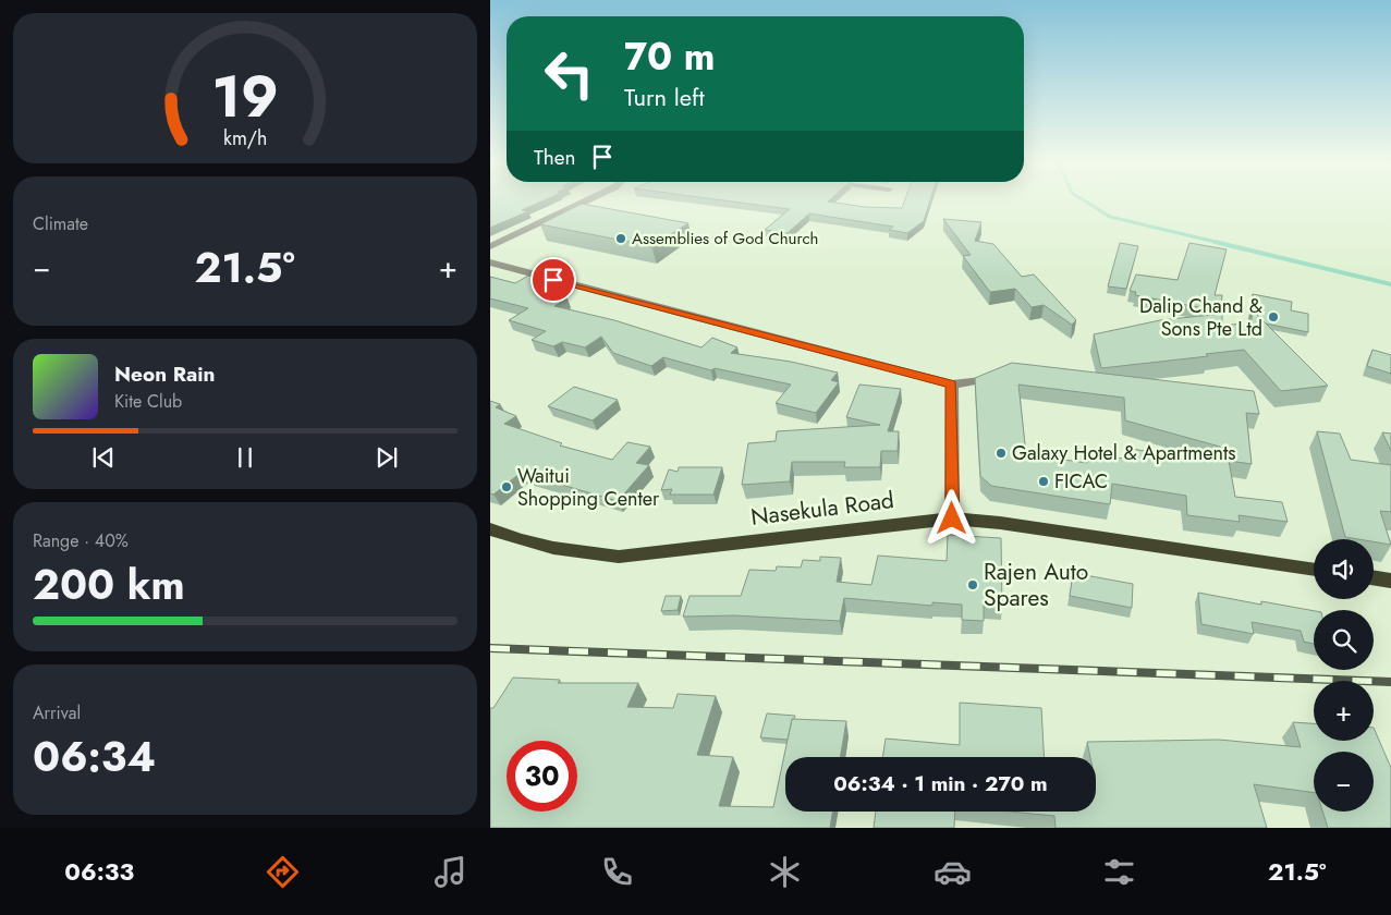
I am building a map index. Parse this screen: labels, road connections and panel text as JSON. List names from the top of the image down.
{
  "streets": {
    "main road": ["Nasekula Road"]
  },
  "places": [
    "Assemblies of God Church",
    "Dalip Chand & Sons Pte Ltd",
    "Galaxy Hotel & Apartments",
    "FICAC",
    "Waitui Shopping Center",
    "Rajen Auto Spares"
  ],
  "page": {
    "turn": ["70 m", "Turn left"],
    "then": "Then",
    "tile": [
      "Climate",
      ["Range · 40%", "200 km"],
      ["Arrival", "06:34"]
    ],
    "heat": ["−", "21.5°", "+"],
    "song": ["Neon Rain", "Kite Club"],
    "map_buttons": ["+", "−"],
    "limit": "30",
    "trip": "06:34 · 1 min · 270 m",
    "tabs": ["06:33", "21.5°"],
    "gauge": ["19", "km/h"]
  }
}
